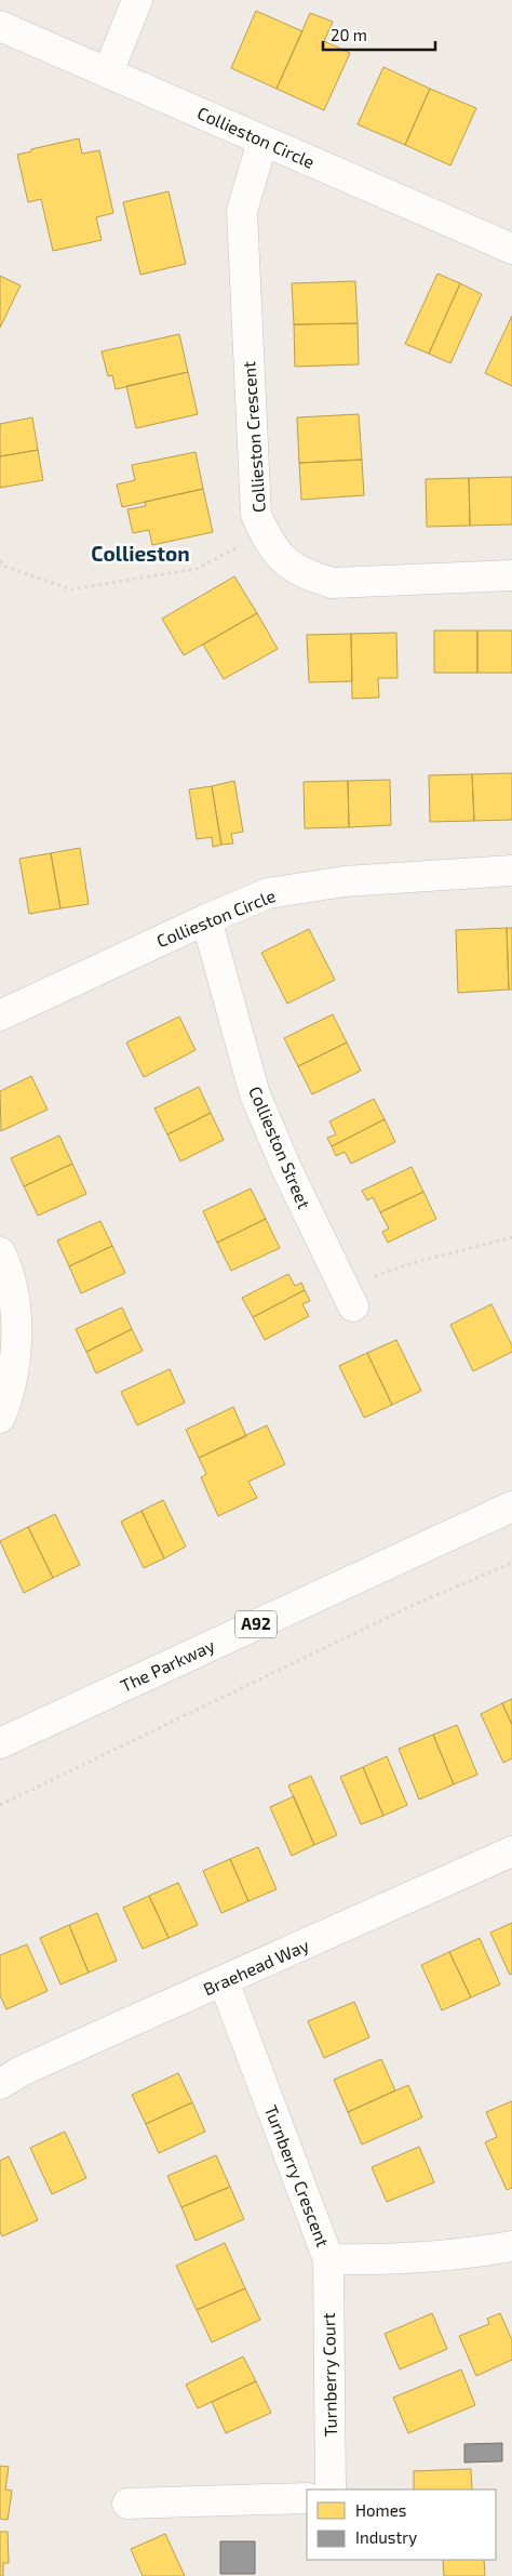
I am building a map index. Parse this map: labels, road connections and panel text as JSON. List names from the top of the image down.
{
  "streets": {
    "street": [
      "Collieston Circle",
      "Collieston Crescent",
      "Collieston Street",
      "A92",
      "The Parkway",
      "Braehead Way",
      "Turnberry Crescent",
      "Turnberry Court"
    ]
  },
  "crossings": [
    ["Collieston Circle", "Collieston Crescent"],
    ["Collieston Circle", "Collieston Street"],
    ["Braehead Way", "Turnberry Crescent"],
    ["Turnberry Crescent", "Turnberry Court"]
  ],
  "districts": ["Collieston"],
  "legend": ["Homes", "Industry"],
  "scale_bar": "20 m"
}
